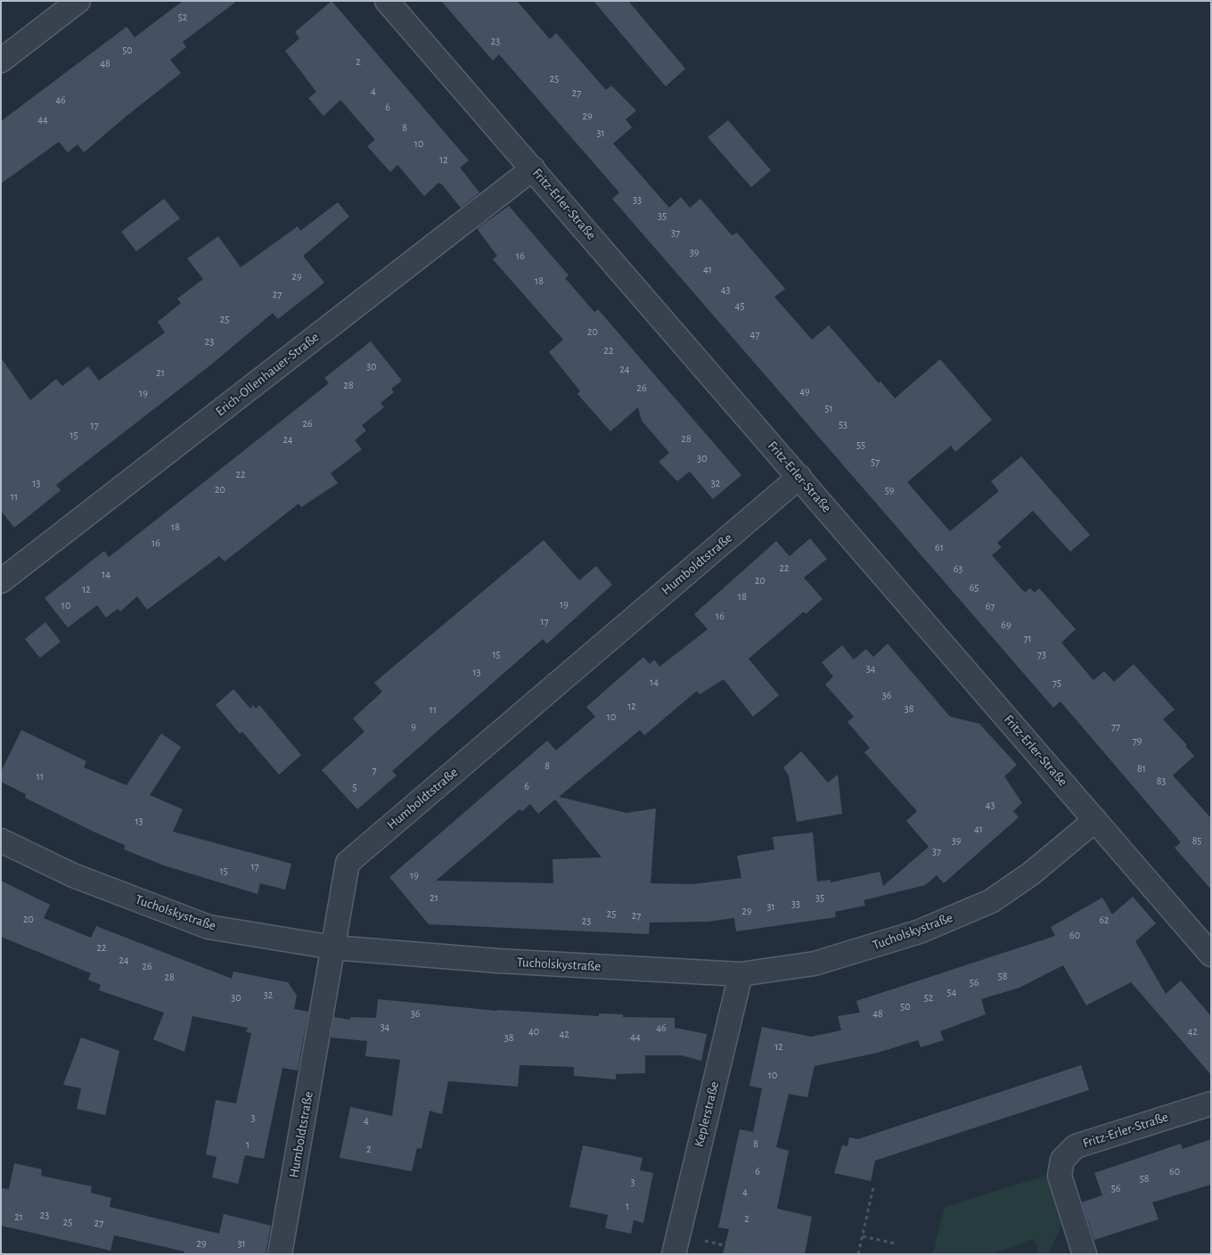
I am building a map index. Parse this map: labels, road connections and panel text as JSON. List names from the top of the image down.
{
  "streets": {
    "street": [
      "Fritz-Erler-Straße",
      "Erich-Ollenhauer-Straße",
      "Humboldtstraße",
      "Tucholskystraße",
      "Keplerstraße"
    ]
  },
  "crossings": [
    ["Fritz-Erler-Straße", "Erich-Ollenhauer-Straße"],
    ["Fritz-Erler-Straße", "Humboldtstraße"],
    ["Fritz-Erler-Straße", "Tucholskystraße"],
    ["Humboldtstraße", "Tucholskystraße"],
    ["Tucholskystraße", "Keplerstraße"]
  ],
  "house_numbers": [
    "52",
    "23",
    "50",
    "2",
    "48",
    "25",
    "4",
    "27",
    "46",
    "6",
    "29",
    "44",
    "8",
    "31",
    "10",
    "12",
    "33",
    "35",
    "37",
    "39",
    "16",
    "41",
    "29",
    "18",
    "43",
    "27",
    "45",
    "25",
    "20",
    "47",
    "23",
    "22",
    "30",
    "24",
    "21",
    "28",
    "26",
    "49",
    "19",
    "51",
    "26",
    "53",
    "17",
    "15",
    "28",
    "24",
    "55",
    "30",
    "57",
    "22",
    "13",
    "32",
    "20",
    "59",
    "11",
    "18",
    "16",
    "61",
    "22",
    "63",
    "14",
    "20",
    "65",
    "12",
    "18",
    "19",
    "10",
    "67",
    "16",
    "17",
    "69",
    "71",
    "15",
    "73",
    "34",
    "13",
    "14",
    "75",
    "36",
    "12",
    "38",
    "11",
    "10",
    "9",
    "77",
    "79",
    "8",
    "81",
    "7",
    "11",
    "83",
    "6",
    "5",
    "43",
    "13",
    "41",
    "39",
    "85",
    "37",
    "17",
    "15",
    "19",
    "21",
    "35",
    "33",
    "31",
    "29",
    "25",
    "27",
    "20",
    "62",
    "23",
    "60",
    "22",
    "24",
    "26",
    "58",
    "28",
    "56",
    "54",
    "32",
    "30",
    "52",
    "50",
    "36",
    "48",
    "34",
    "46",
    "40",
    "42",
    "42",
    "44",
    "38",
    "12",
    "10",
    "3",
    "4",
    "8",
    "1",
    "2",
    "6",
    "60",
    "58",
    "3",
    "56",
    "4",
    "1",
    "23",
    "21",
    "2",
    "25",
    "27",
    "29",
    "31"
  ]
}
